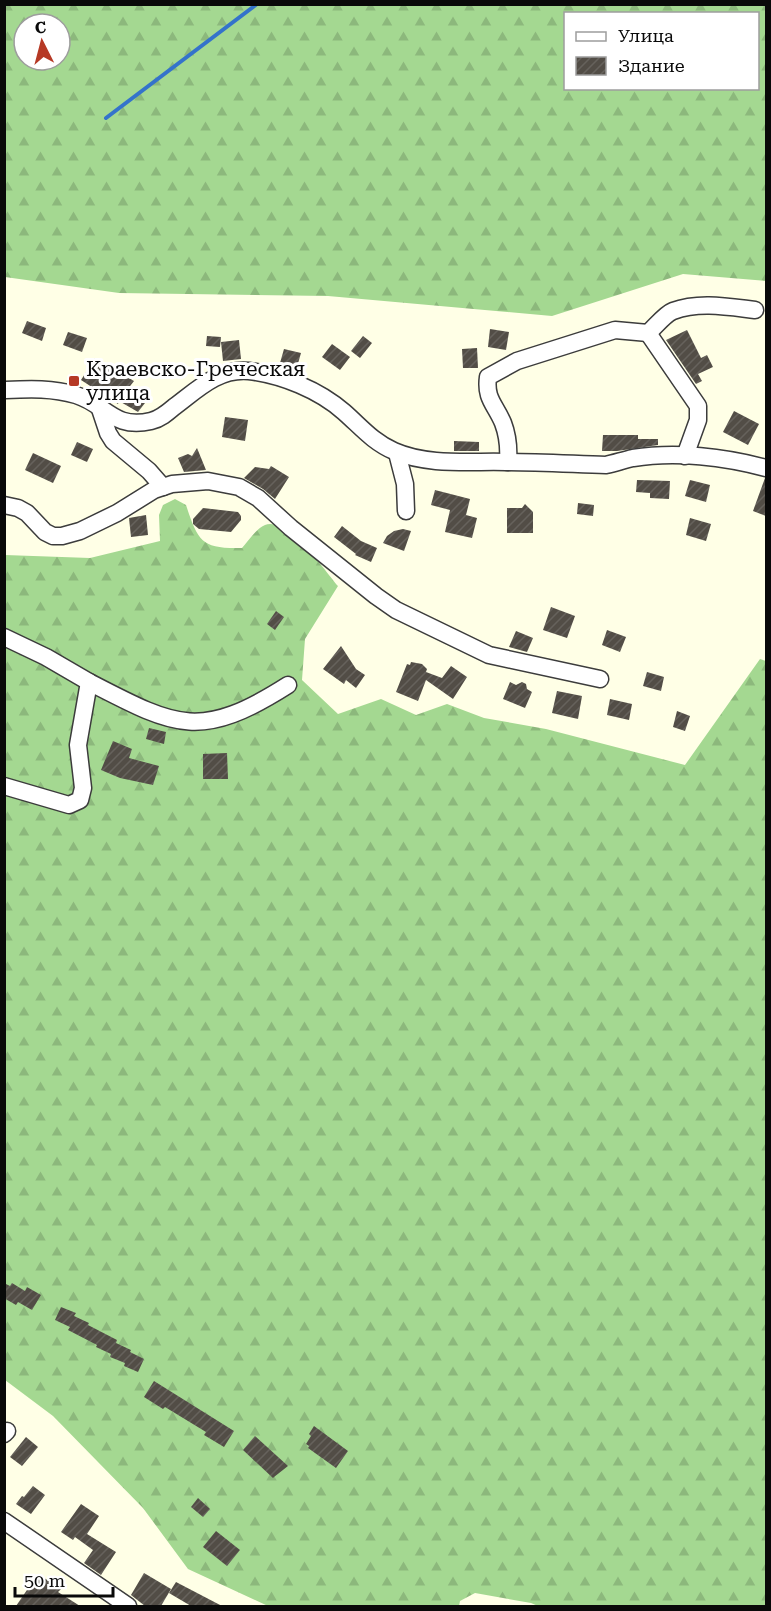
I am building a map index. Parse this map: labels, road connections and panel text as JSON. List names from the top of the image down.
{
  "places": {
    "transit": ["Краевско-Греческая улица"]
  },
  "legend": ["Улица", "Здание"],
  "scale_bar": "50 m",
  "north": "top"
}
